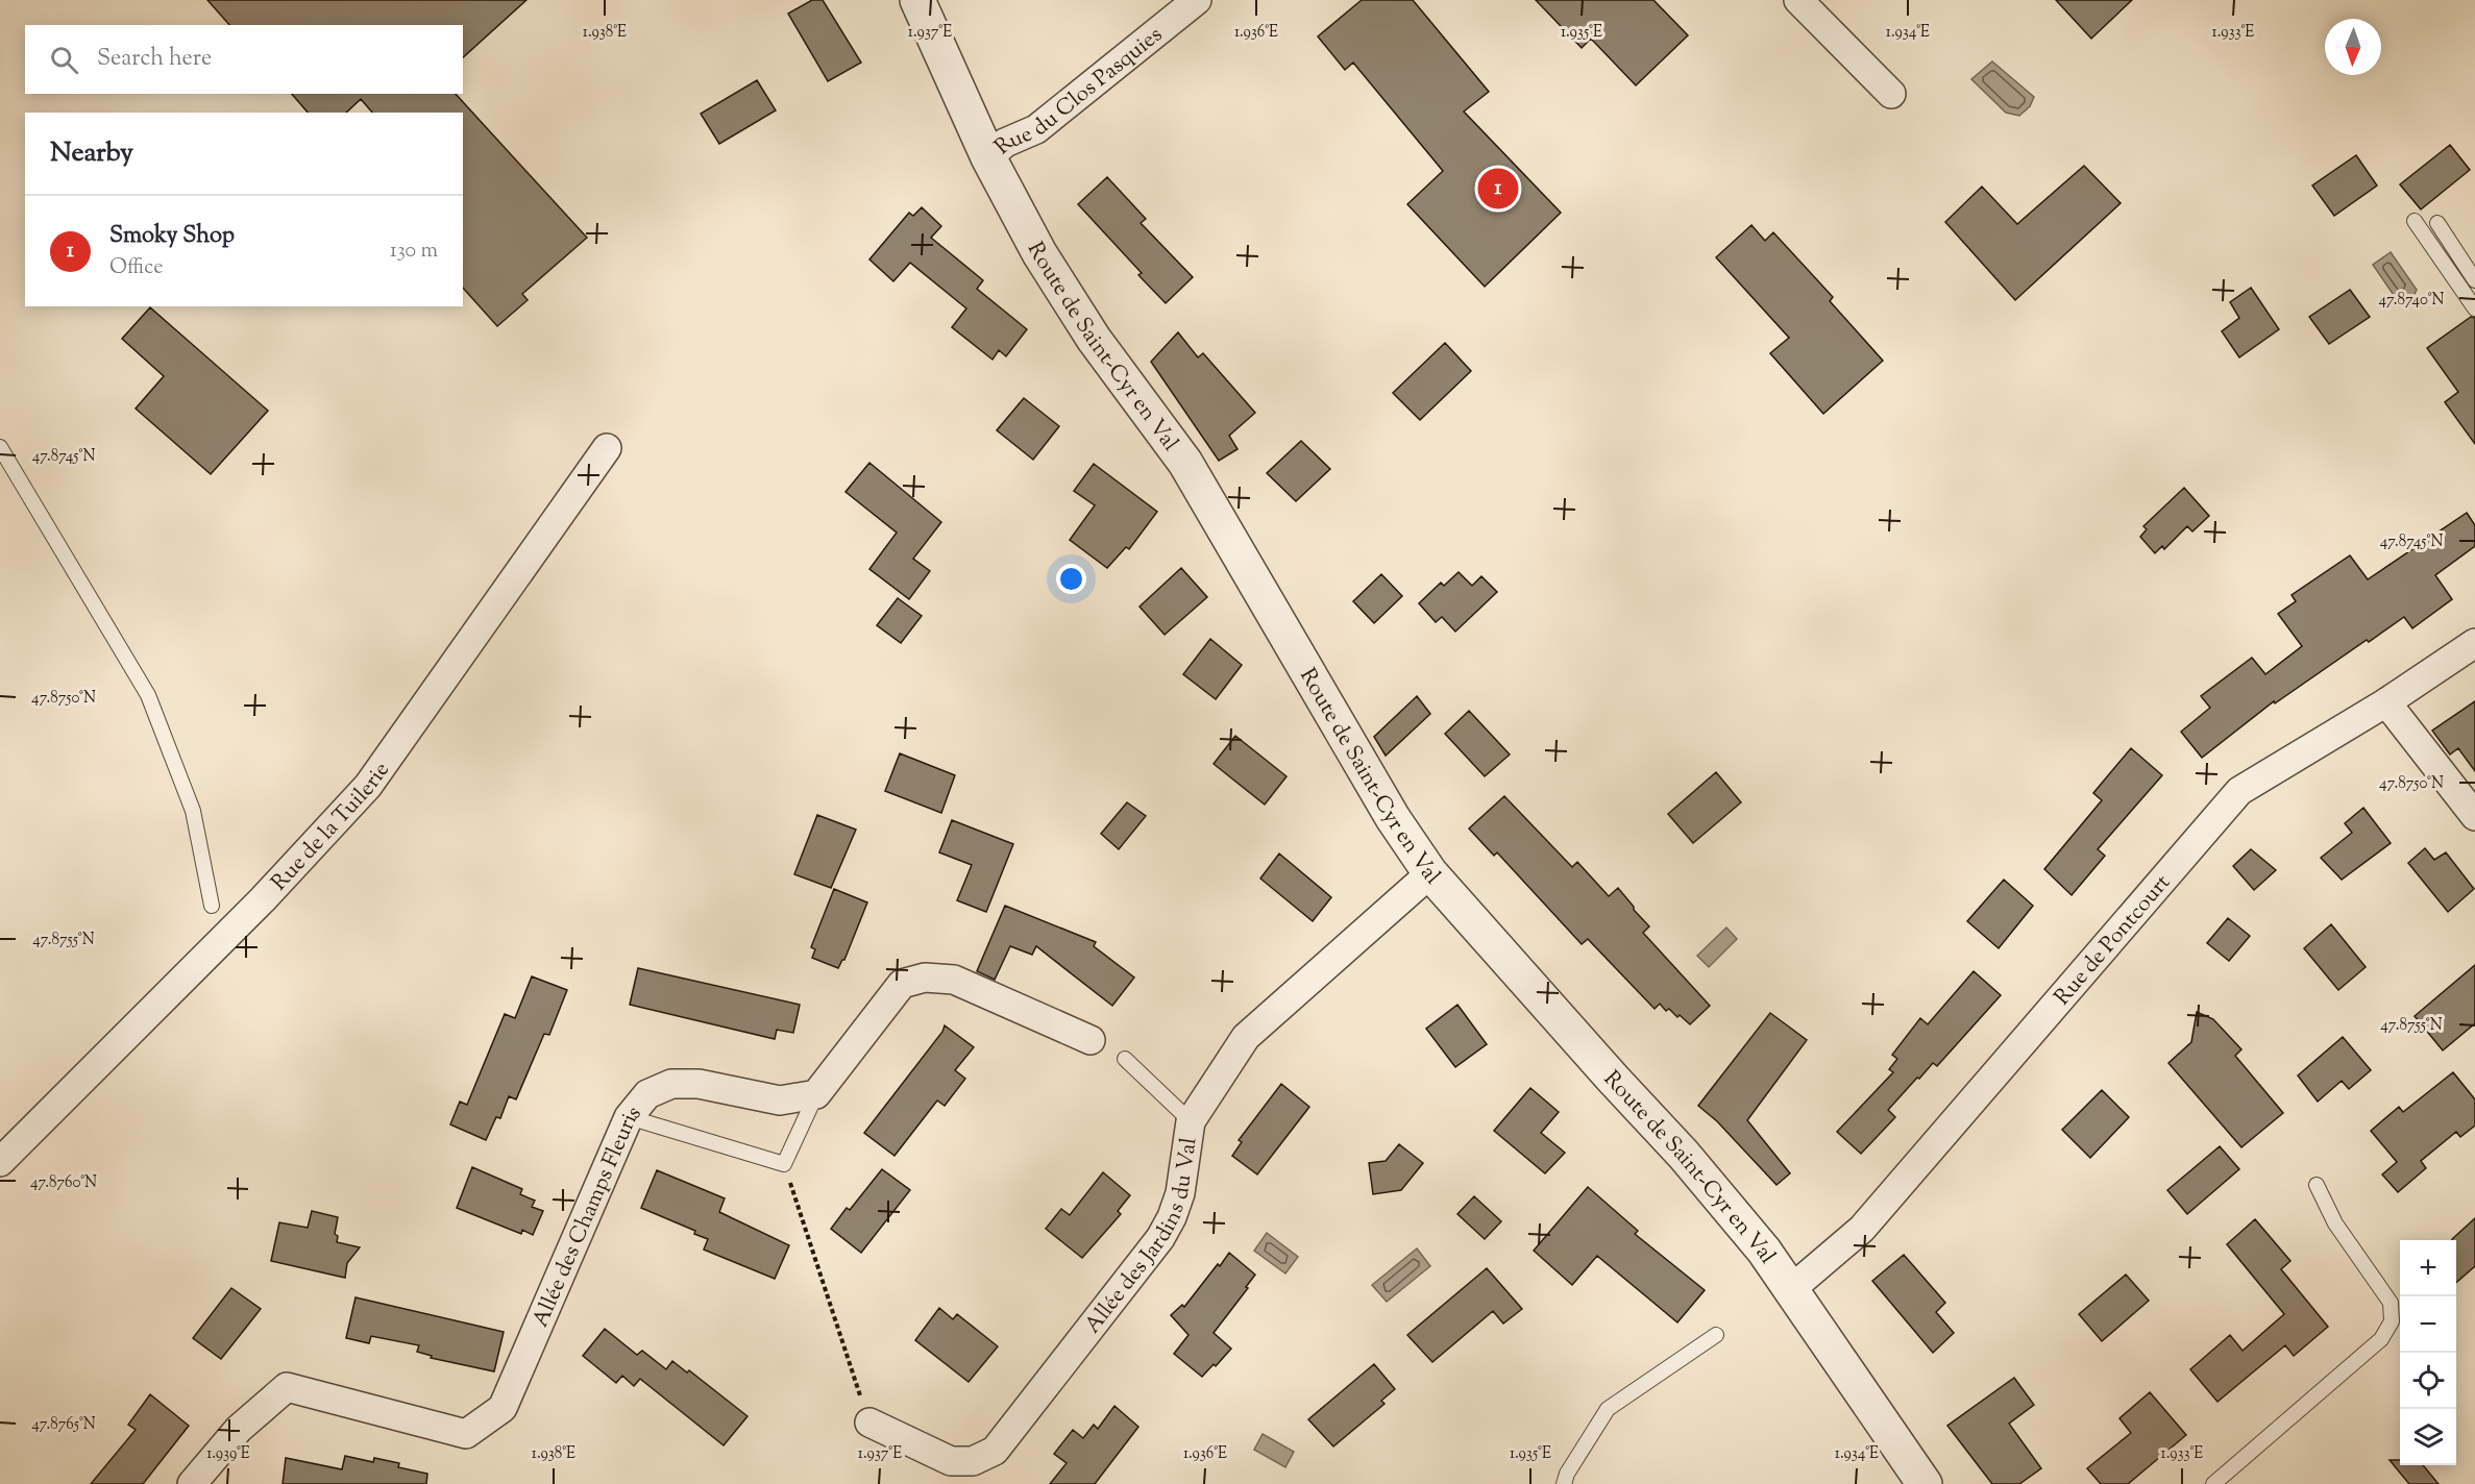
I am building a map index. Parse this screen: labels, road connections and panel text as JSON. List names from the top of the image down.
{
  "streets": {
    "street": [
      "Rue du Clos Pasquies",
      "Route de Saint-Cyr en Val",
      "Rue de la Tuilerie",
      "Rue de Pontcourt",
      "Allée des Champs Fleuris",
      "Allée des Jardins du Val"
    ]
  },
  "crossings": [
    ["Rue du Clos Pasquies", "Route de Saint-Cyr en Val"],
    ["Route de Saint-Cyr en Val", "Rue de Pontcourt"],
    ["Route de Saint-Cyr en Val", "Allée des Jardins du Val"]
  ],
  "north": "bottom",
  "page": {
    "search": "Search here",
    "heading": "Nearby",
    "pins": "1",
    "list": [
      {
        "mark": "1",
        "name": "Smoky Shop",
        "note": "Office",
        "value": "130 m"
      }
    ],
    "map_buttons": ["+", "−"]
  },
  "coordinates": [
    "1.938°E",
    "1.937°E",
    "1.936°E",
    "1.935°E",
    "1.934°E",
    "1.933°E",
    "47.8740°N",
    "47.8745°N",
    "47.8750°N",
    "47.8755°N",
    "47.8760°N",
    "47.8765°N",
    "1.939°E"
  ]
}
